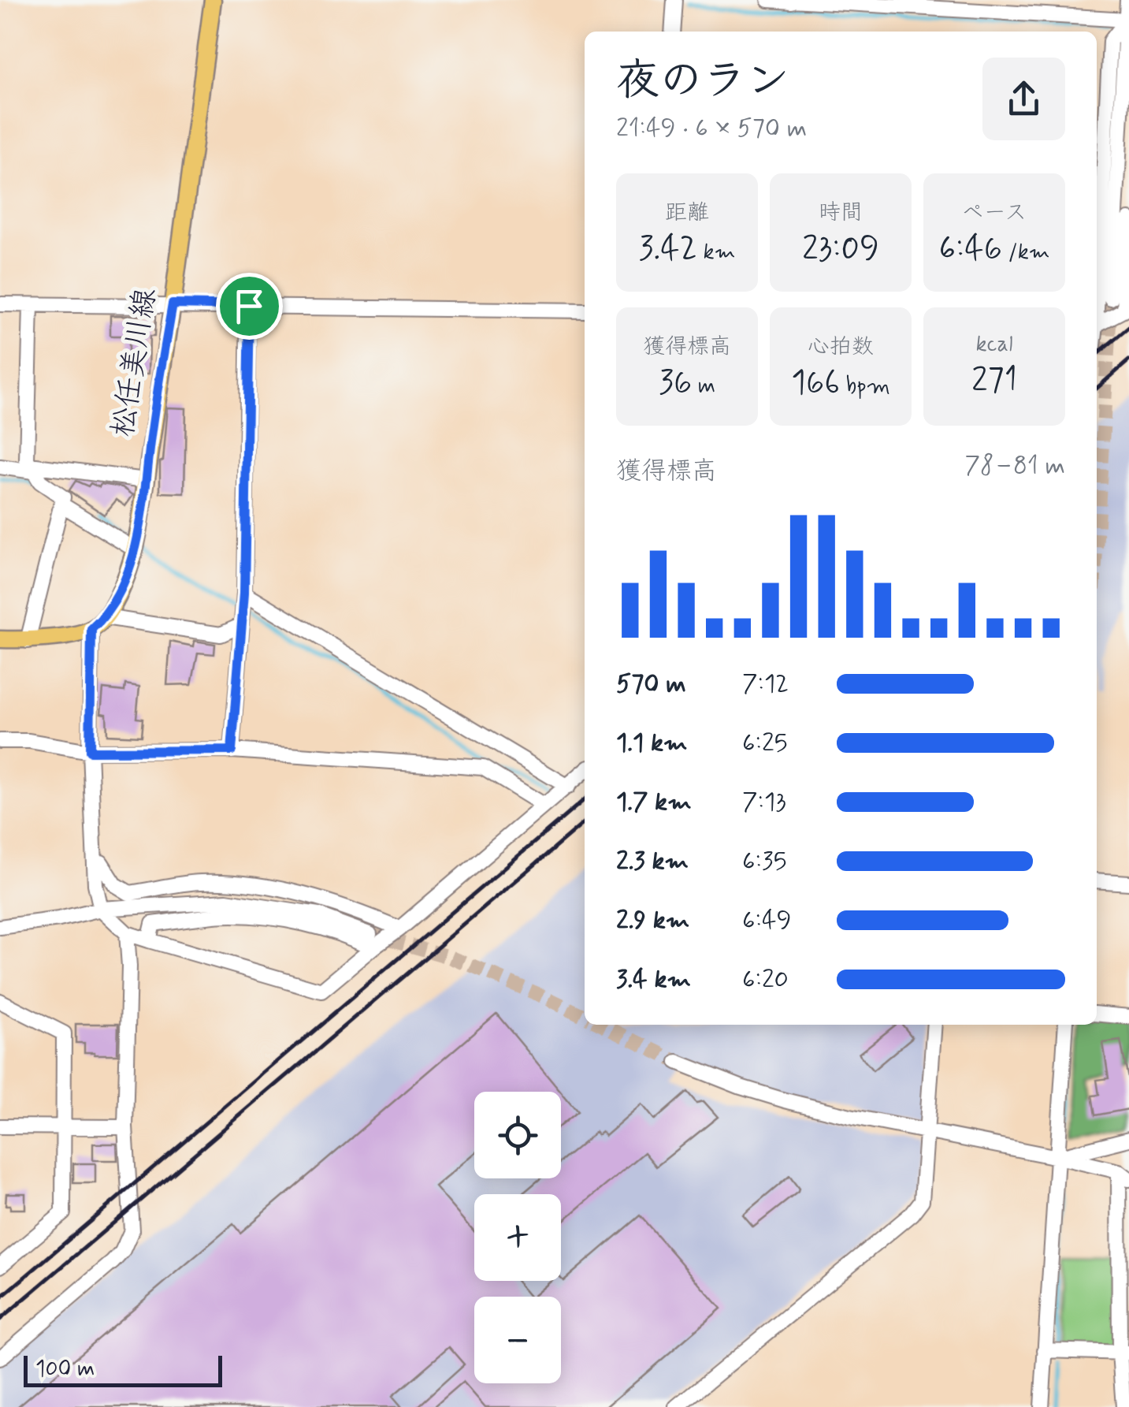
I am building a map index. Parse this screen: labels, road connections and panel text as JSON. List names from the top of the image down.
{
  "streets": {
    "main road": ["松任美川線"]
  },
  "scale_bar": "100 m",
  "page": {
    "heading": ["夜のラン", "21:49 · 6 × 570 m"],
    "stats": [
      ["距離", "3.42 km"],
      ["時間", "23:09"],
      ["ペース", "6:46 /km"],
      ["獲得標高", "36 m"],
      ["心拍数", "166 bpm"],
      ["kcal", "271"]
    ],
    "chart": ["獲得標高", "78–81 m"],
    "list": [
      {
        "name": "570 m",
        "note": "7:12"
      },
      {
        "name": "1.1 km",
        "note": "6:25"
      },
      {
        "name": "1.7 km",
        "note": "7:13"
      },
      {
        "name": "2.3 km",
        "note": "6:35"
      },
      {
        "name": "2.9 km",
        "note": "6:49"
      },
      {
        "name": "3.4 km",
        "note": "6:20"
      }
    ],
    "map_buttons": ["+", "−"],
    "scale": "100 m"
  }
}
